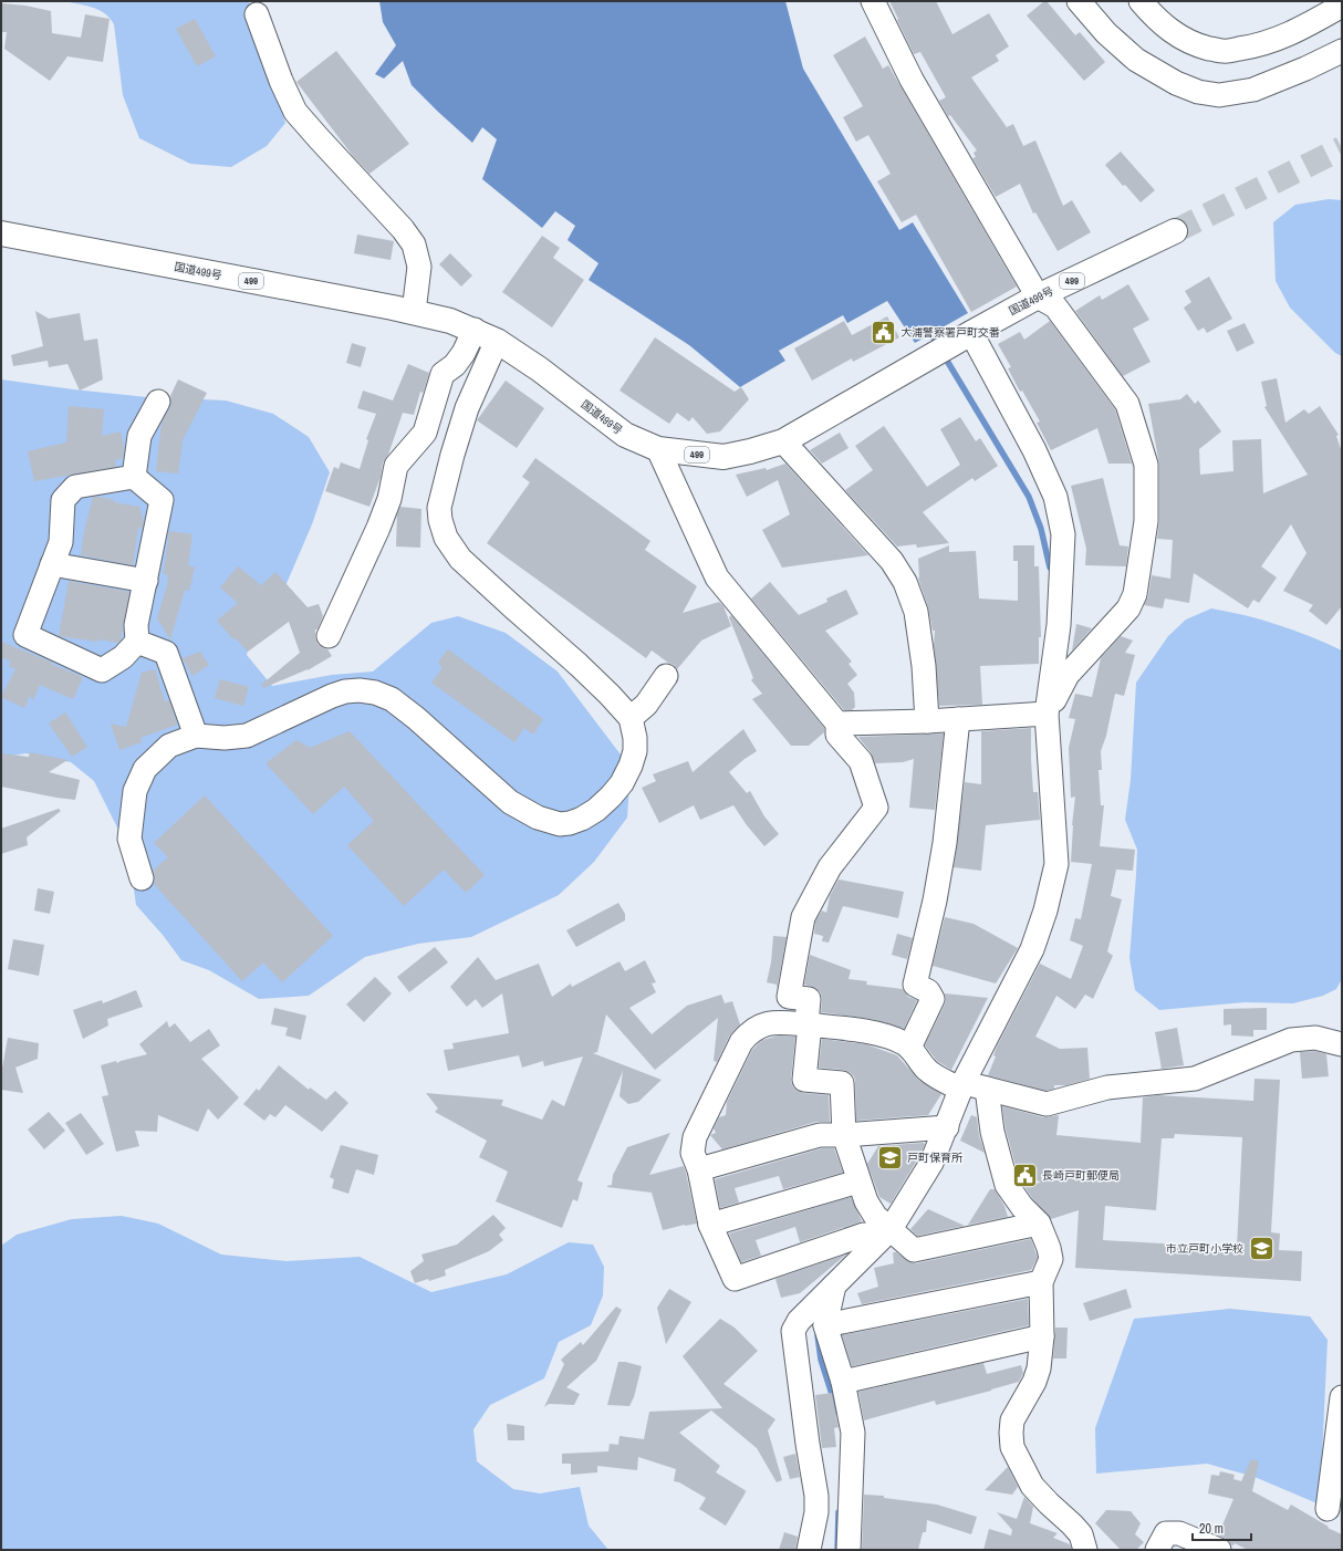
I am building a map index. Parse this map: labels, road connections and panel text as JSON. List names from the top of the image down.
{
  "streets": {
    "highway": ["国道499号", "499"]
  },
  "places": {
    "public building": ["大浦警察署戸町交番", "長崎戸町郵便局"],
    "school or university": ["戸町保育所", "市立戸町小学校"]
  },
  "scale_bar": "20 m"
}
